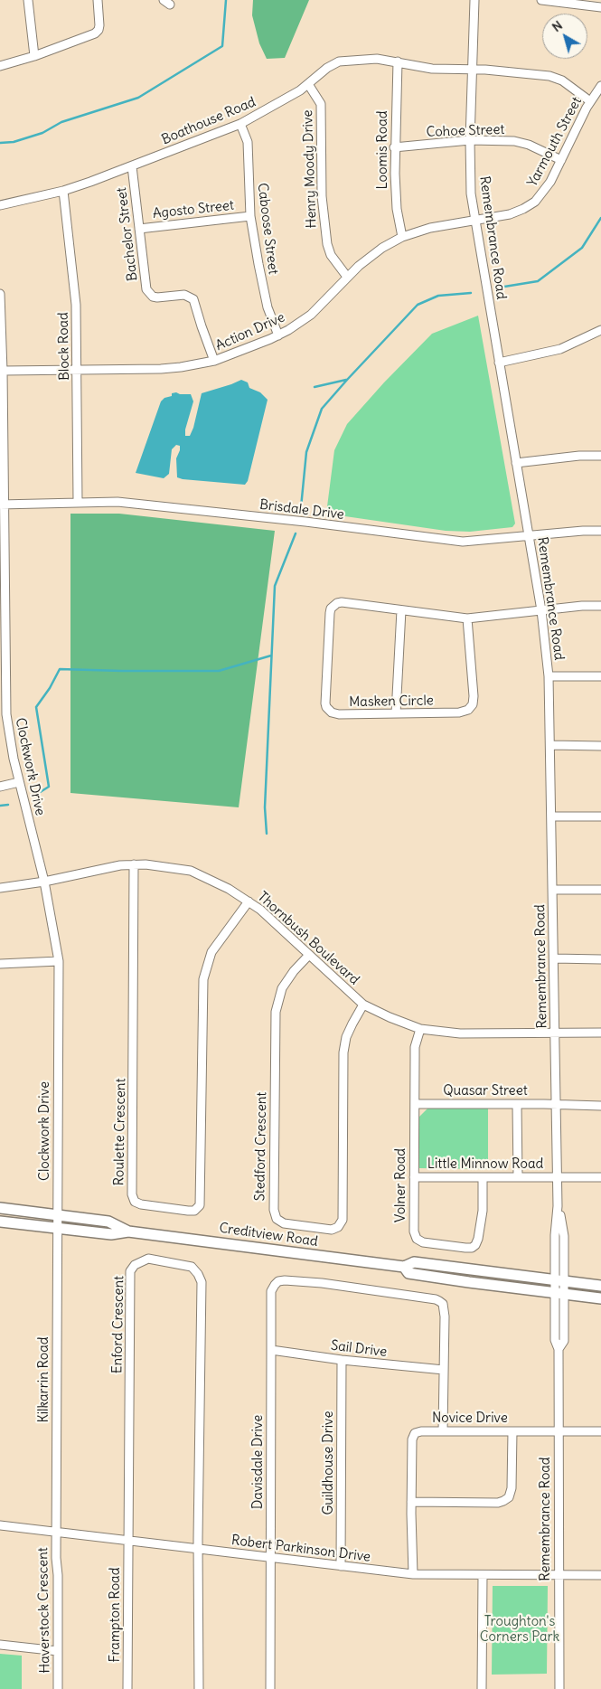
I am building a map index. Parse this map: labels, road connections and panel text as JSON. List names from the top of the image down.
{
  "streets": {
    "main road": ["Creditview Road"],
    "street": [
      "Boathouse Road",
      "Cohoe Street",
      "Yarmouth Street",
      "Loomis Road",
      "Henry Moody Drive",
      "Agosto Street",
      "Caboose Street",
      "Bachelor Street",
      "Remembrance Road",
      "Action Drive",
      "Block Road",
      "Brisdale Drive",
      "Masken Circle",
      "Clockwork Drive",
      "Thornbush Boulevard",
      "Quasar Street",
      "Roulette Crescent",
      "Stedford Crescent",
      "Little Minnow Road",
      "Volner Road",
      "Enford Crescent",
      "Sail Drive",
      "Kilkarrin Road",
      "Novice Drive",
      "Davisdale Drive",
      "Guildhouse Drive",
      "Robert Parkinson Drive",
      "Haverstock Crescent",
      "Frampton Road"
    ]
  },
  "crossings": [
    ["Boathouse Road", "Yarmouth Street"],
    ["Boathouse Road", "Loomis Road"],
    ["Boathouse Road", "Henry Moody Drive"],
    ["Boathouse Road", "Caboose Street"],
    ["Boathouse Road", "Bachelor Street"],
    ["Boathouse Road", "Remembrance Road"],
    ["Boathouse Road", "Block Road"],
    ["Cohoe Street", "Yarmouth Street"],
    ["Cohoe Street", "Loomis Road"],
    ["Cohoe Street", "Remembrance Road"],
    ["Yarmouth Street", "Remembrance Road"],
    ["Yarmouth Street", "Action Drive"],
    ["Loomis Road", "Action Drive"],
    ["Henry Moody Drive", "Action Drive"],
    ["Agosto Street", "Caboose Street"],
    ["Agosto Street", "Bachelor Street"],
    ["Caboose Street", "Action Drive"],
    ["Bachelor Street", "Action Drive"],
    ["Remembrance Road", "Action Drive"],
    ["Remembrance Road", "Brisdale Drive"],
    ["Remembrance Road", "Masken Circle"],
    ["Remembrance Road", "Thornbush Boulevard"],
    ["Remembrance Road", "Quasar Street"],
    ["Remembrance Road", "Little Minnow Road"],
    ["Remembrance Road", "Creditview Road"],
    ["Remembrance Road", "Novice Drive"],
    ["Remembrance Road", "Robert Parkinson Drive"],
    ["Action Drive", "Block Road"],
    ["Action Drive", "Clockwork Drive"],
    ["Block Road", "Brisdale Drive"],
    ["Brisdale Drive", "Clockwork Drive"],
    ["Clockwork Drive", "Thornbush Boulevard"],
    ["Clockwork Drive", "Creditview Road"],
    ["Clockwork Drive", "Kilkarrin Road"],
    ["Thornbush Boulevard", "Roulette Crescent"],
    ["Thornbush Boulevard", "Stedford Crescent"],
    ["Thornbush Boulevard", "Volner Road"],
    ["Quasar Street", "Volner Road"],
    ["Little Minnow Road", "Volner Road"],
    ["Creditview Road", "Kilkarrin Road"],
    ["Enford Crescent", "Robert Parkinson Drive"],
    ["Enford Crescent", "Frampton Road"],
    ["Sail Drive", "Davisdale Drive"],
    ["Sail Drive", "Guildhouse Drive"],
    ["Kilkarrin Road", "Robert Parkinson Drive"],
    ["Kilkarrin Road", "Haverstock Crescent"],
    ["Novice Drive", "Robert Parkinson Drive"],
    ["Davisdale Drive", "Robert Parkinson Drive"],
    ["Guildhouse Drive", "Robert Parkinson Drive"],
    ["Robert Parkinson Drive", "Haverstock Crescent"],
    ["Robert Parkinson Drive", "Frampton Road"]
  ],
  "parks": ["Troughton's Corners Park"],
  "north": "top left"
}
